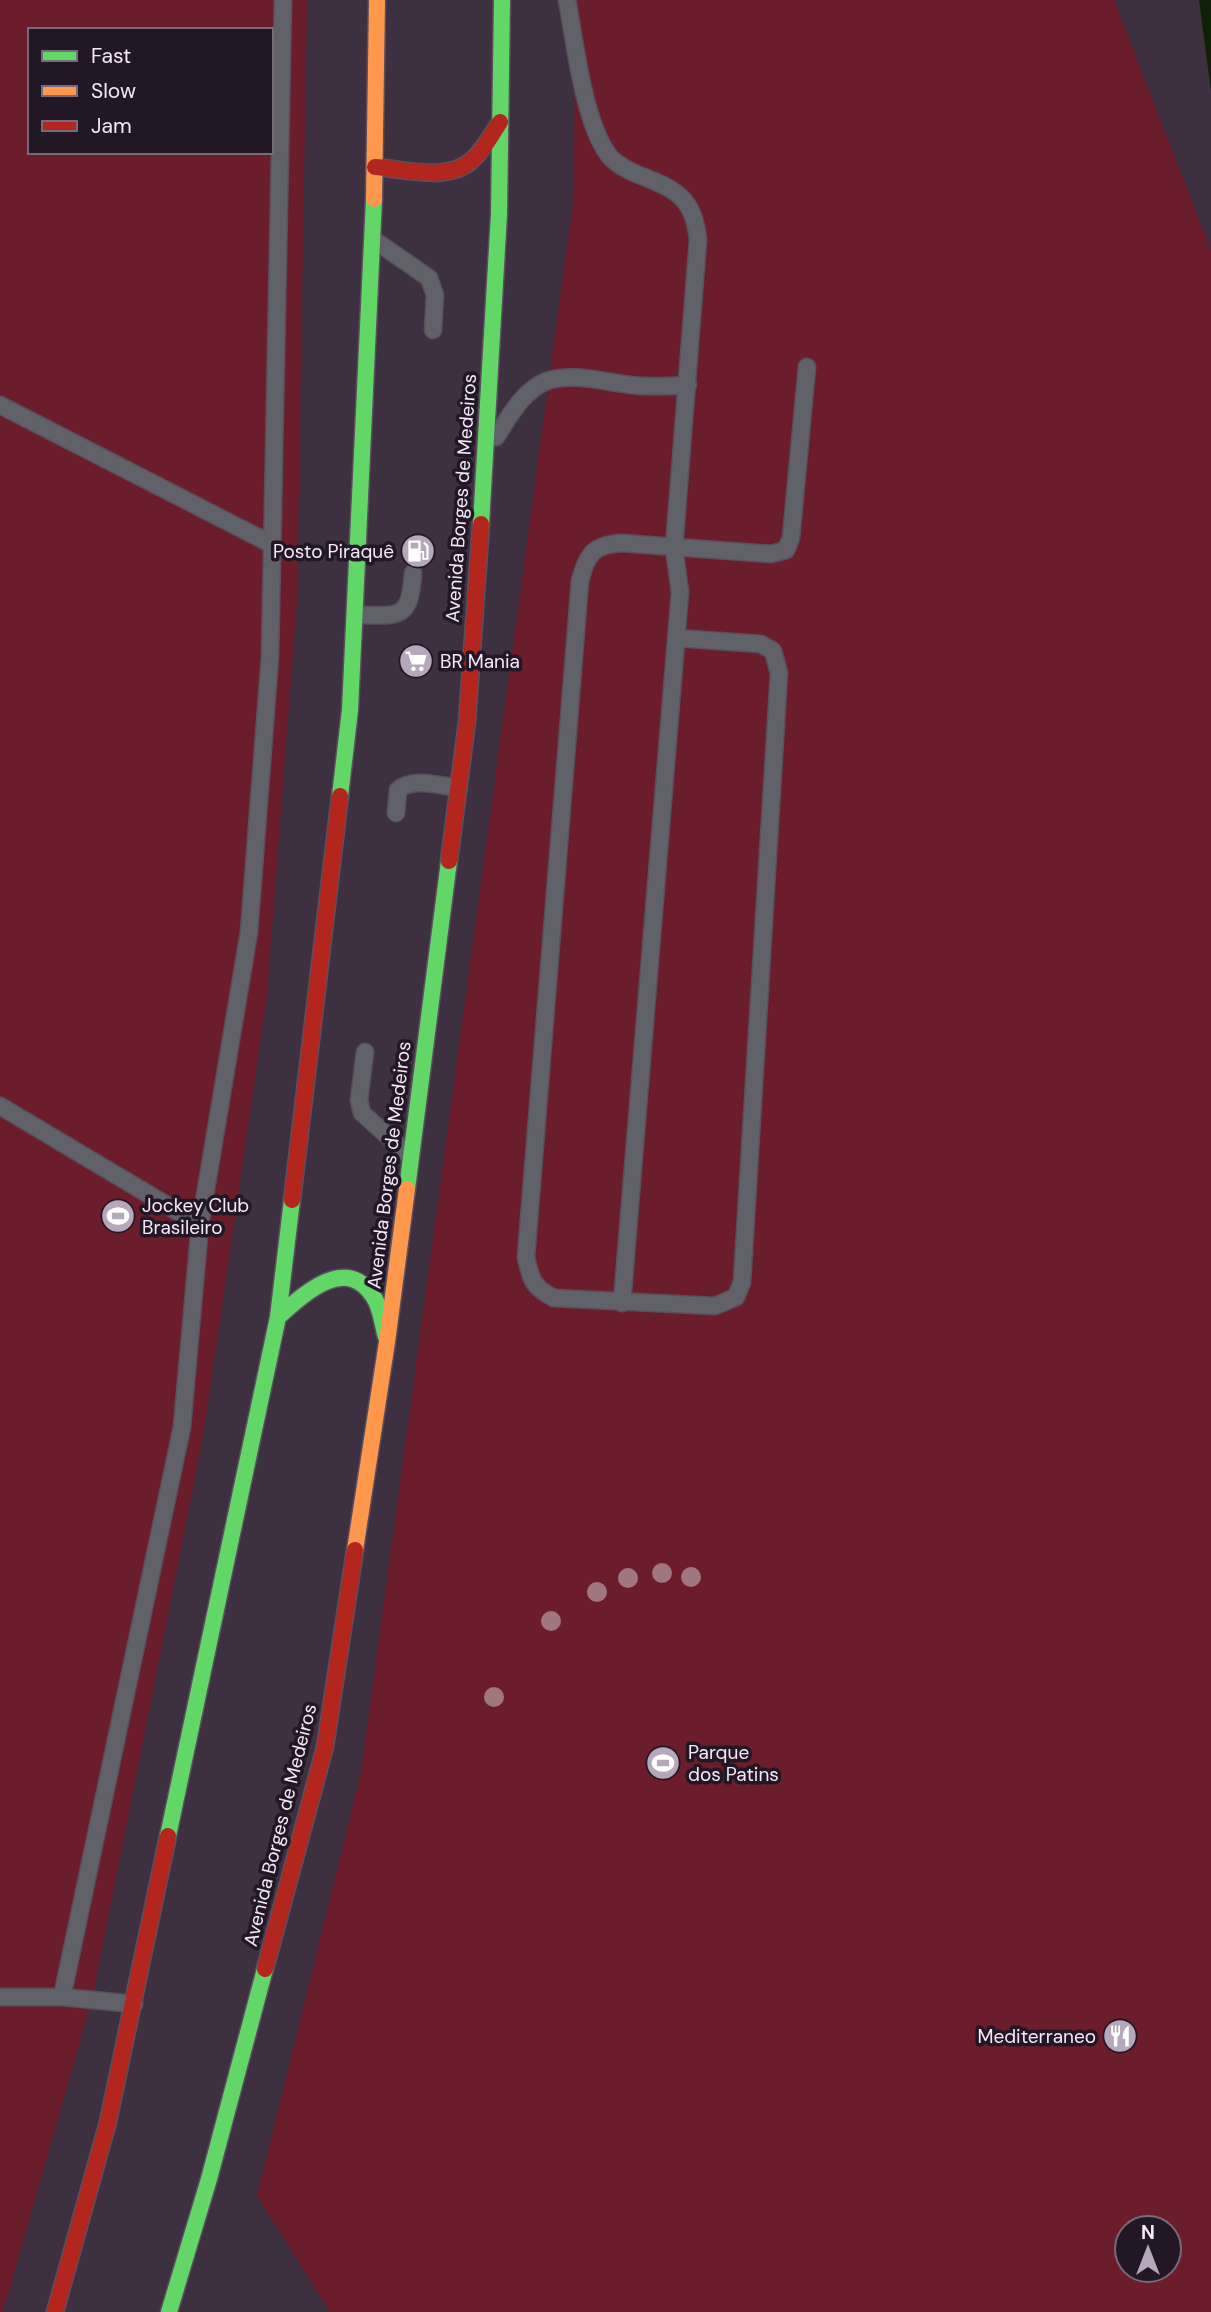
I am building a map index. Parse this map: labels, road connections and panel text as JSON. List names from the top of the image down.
{
  "streets": {
    "highway": ["Avenida Borges de Medeiros"]
  },
  "places": {
    "fuel station": ["Posto Piraquê"],
    "supermarket": ["BR Mania"],
    "sports": ["Jockey Club Brasileiro", "Parque dos Patins"],
    "restaurant": ["Mediterraneo"]
  },
  "legend": ["Fast", "Slow", "Jam"],
  "north": "top"
}
